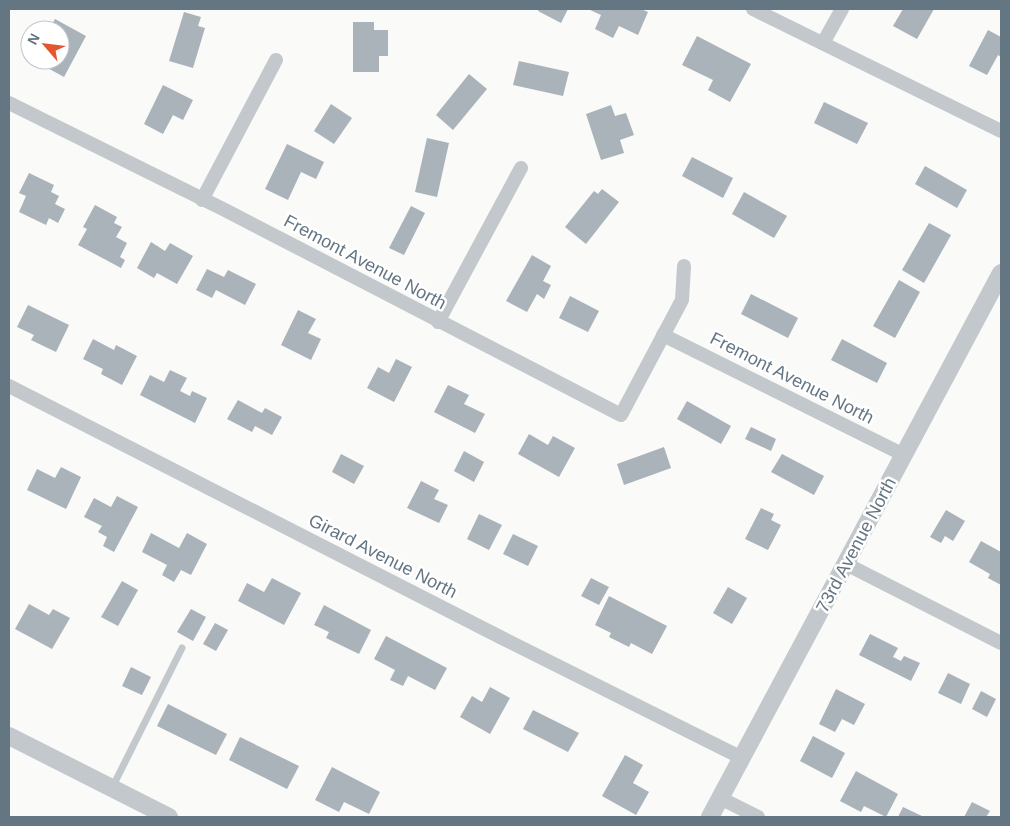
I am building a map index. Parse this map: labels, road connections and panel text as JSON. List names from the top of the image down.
{
  "streets": {
    "street": ["Fremont Avenue North", "73rd Avenue North", "Girard Avenue North"]
  },
  "crossings": [
    ["Fremont Avenue North", "73rd Avenue North"],
    ["73rd Avenue North", "Girard Avenue North"]
  ],
  "north": "top left"
}
